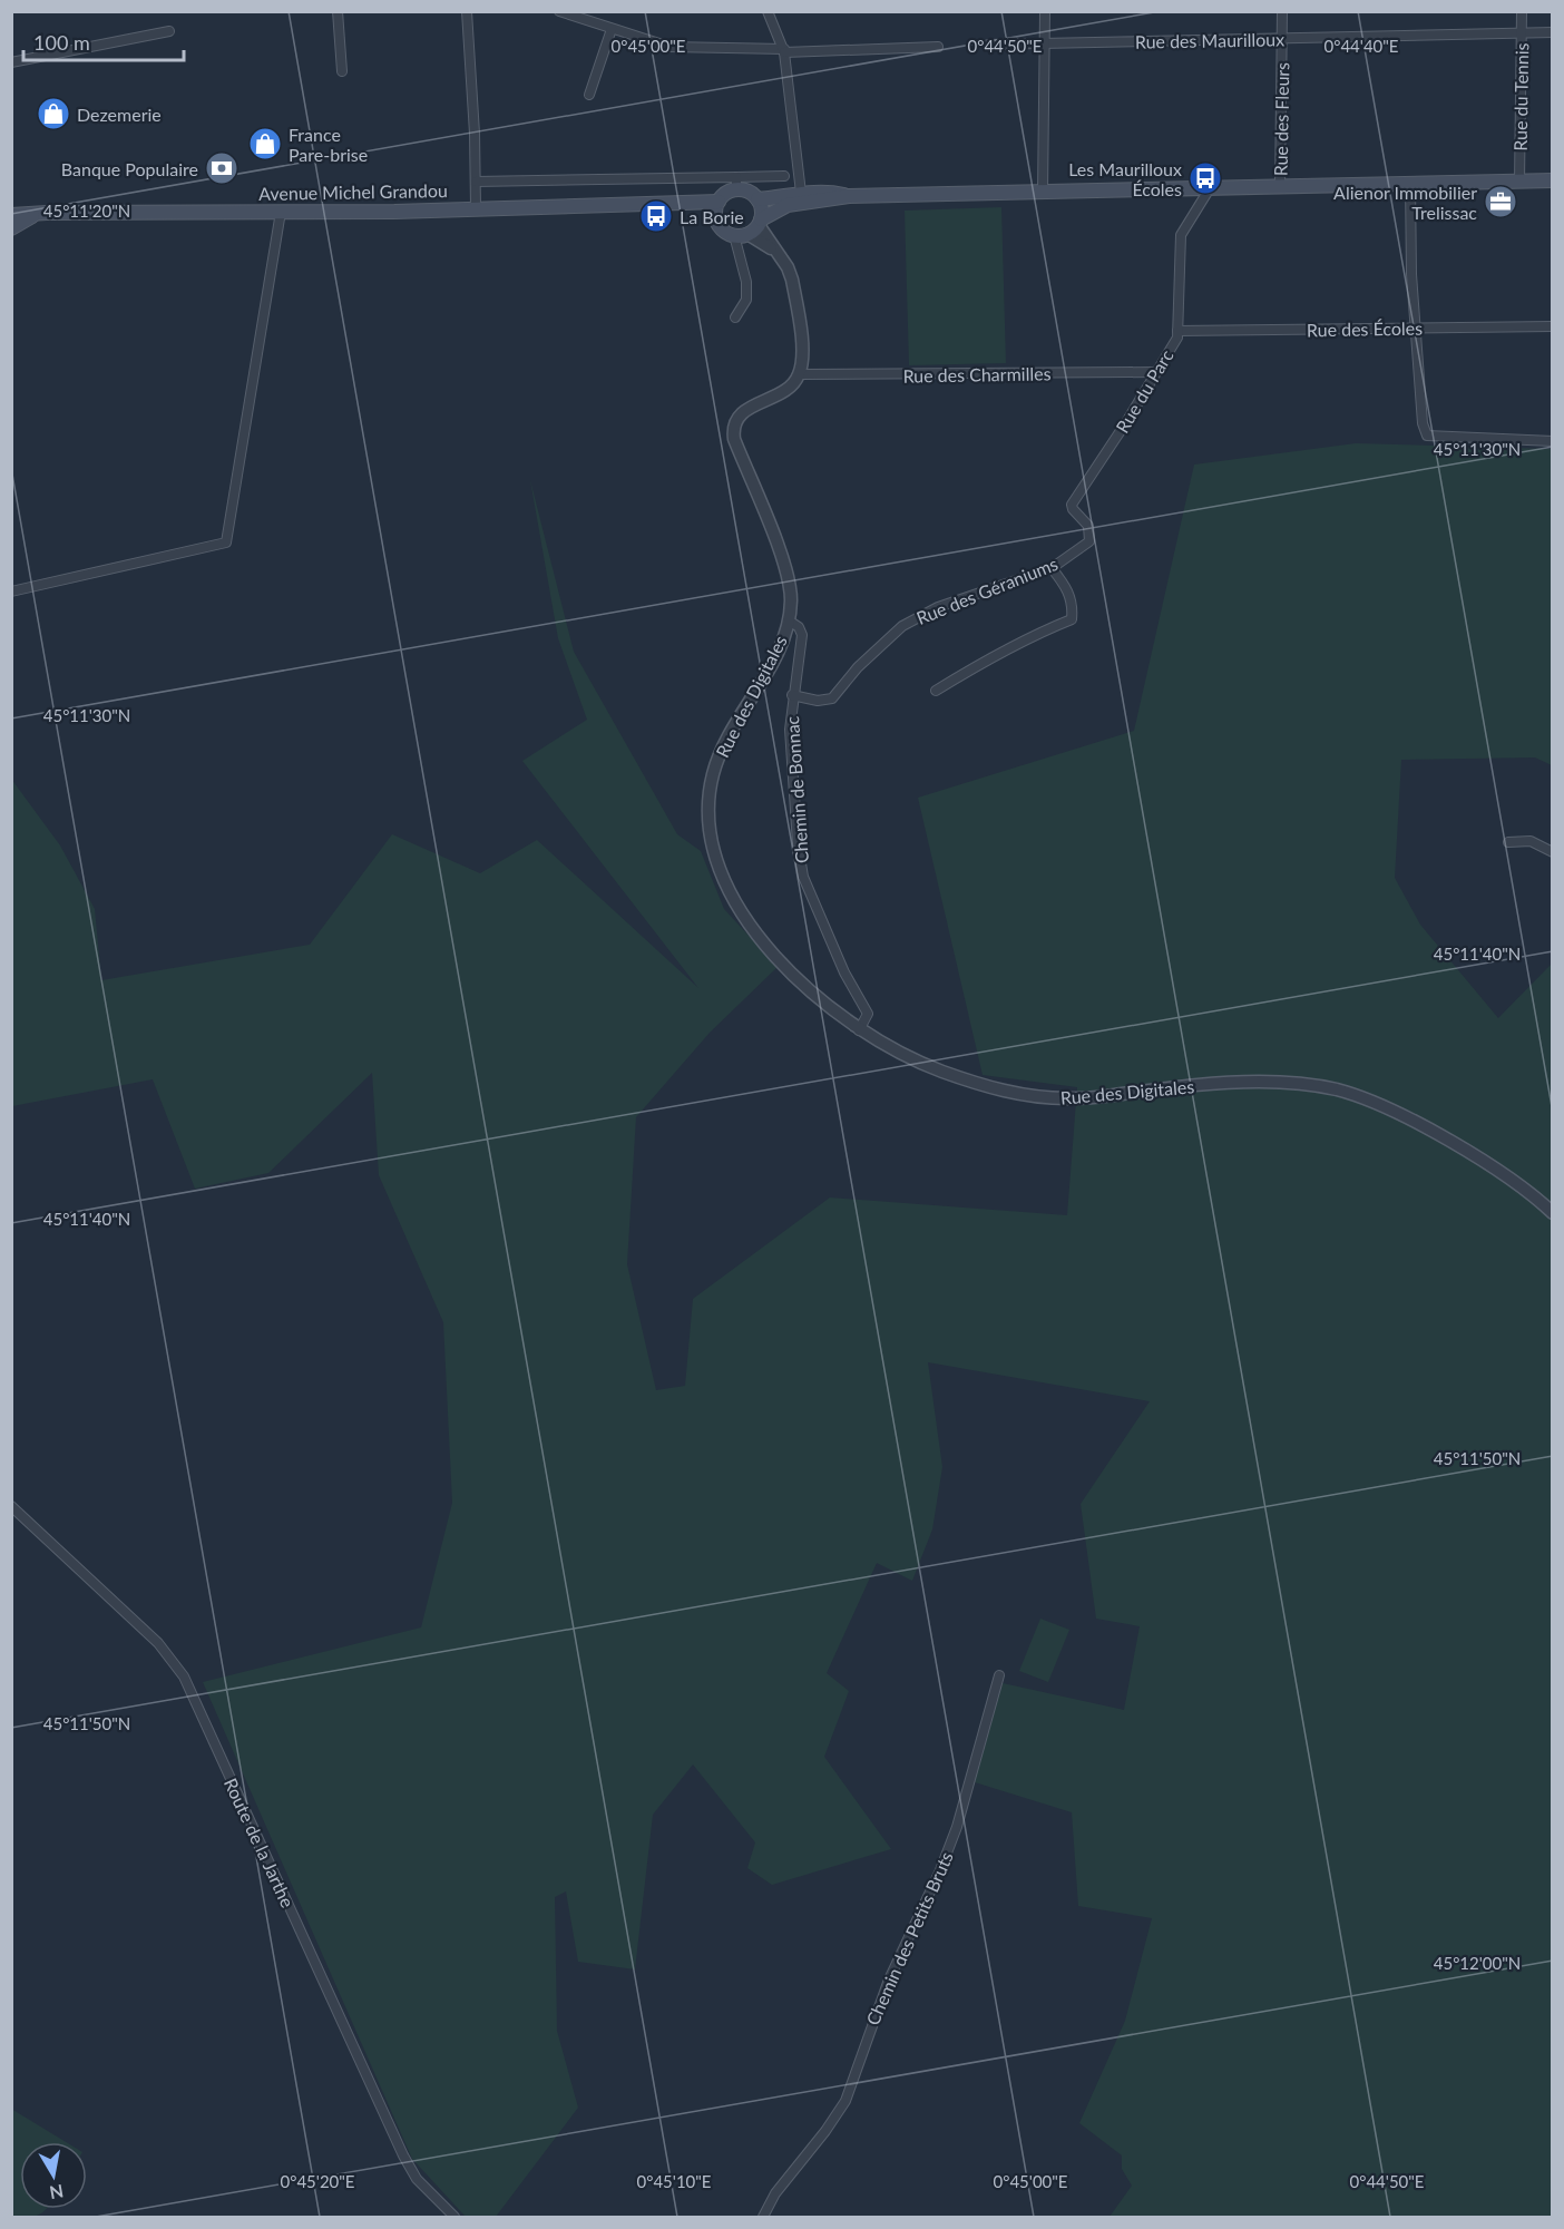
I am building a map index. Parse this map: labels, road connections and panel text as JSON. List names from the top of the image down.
{
  "streets": {
    "main road": ["Avenue Michel Grandou"],
    "street": [
      "Rue des Maurilloux",
      "Rue du Tennis",
      "Rue des Fleurs",
      "Rue des Écoles",
      "Rue des Charmilles",
      "Rue du Parc",
      "Rue des Géraniums",
      "Rue des Digitales",
      "Chemin de Bonnac",
      "Route de la Jarthe",
      "Chemin des Petits Bruts"
    ]
  },
  "crossings": [
    ["Rue des Maurilloux", "Rue du Tennis"],
    ["Rue des Maurilloux", "Rue des Fleurs"],
    ["Rue des Écoles", "Rue du Parc"],
    ["Rue des Charmilles", "Rue du Parc"],
    ["Rue des Charmilles", "Rue des Digitales"],
    ["Rue du Parc", "Rue des Géraniums"],
    ["Rue des Géraniums", "Chemin de Bonnac"],
    ["Rue des Digitales", "Chemin de Bonnac"]
  ],
  "places": {
    "shop": ["Dezemerie", "France Pare-brise"],
    "bank": ["Banque Populaire"],
    "bus stop": ["Les Maurilloux Écoles", "La Borie"],
    "office": ["Alienor Immobilier Trelissac"]
  },
  "scale_bar": "100 m",
  "north": "bottom",
  "coordinates": [
    "0°45'00\"E",
    "0°44'50\"E",
    "0°44'40\"E",
    "45°11'20\"N",
    "45°11'30\"N",
    "45°11'40\"N",
    "45°11'50\"N",
    "45°12'00\"N",
    "0°45'20\"E",
    "0°45'10\"E"
  ]
}
